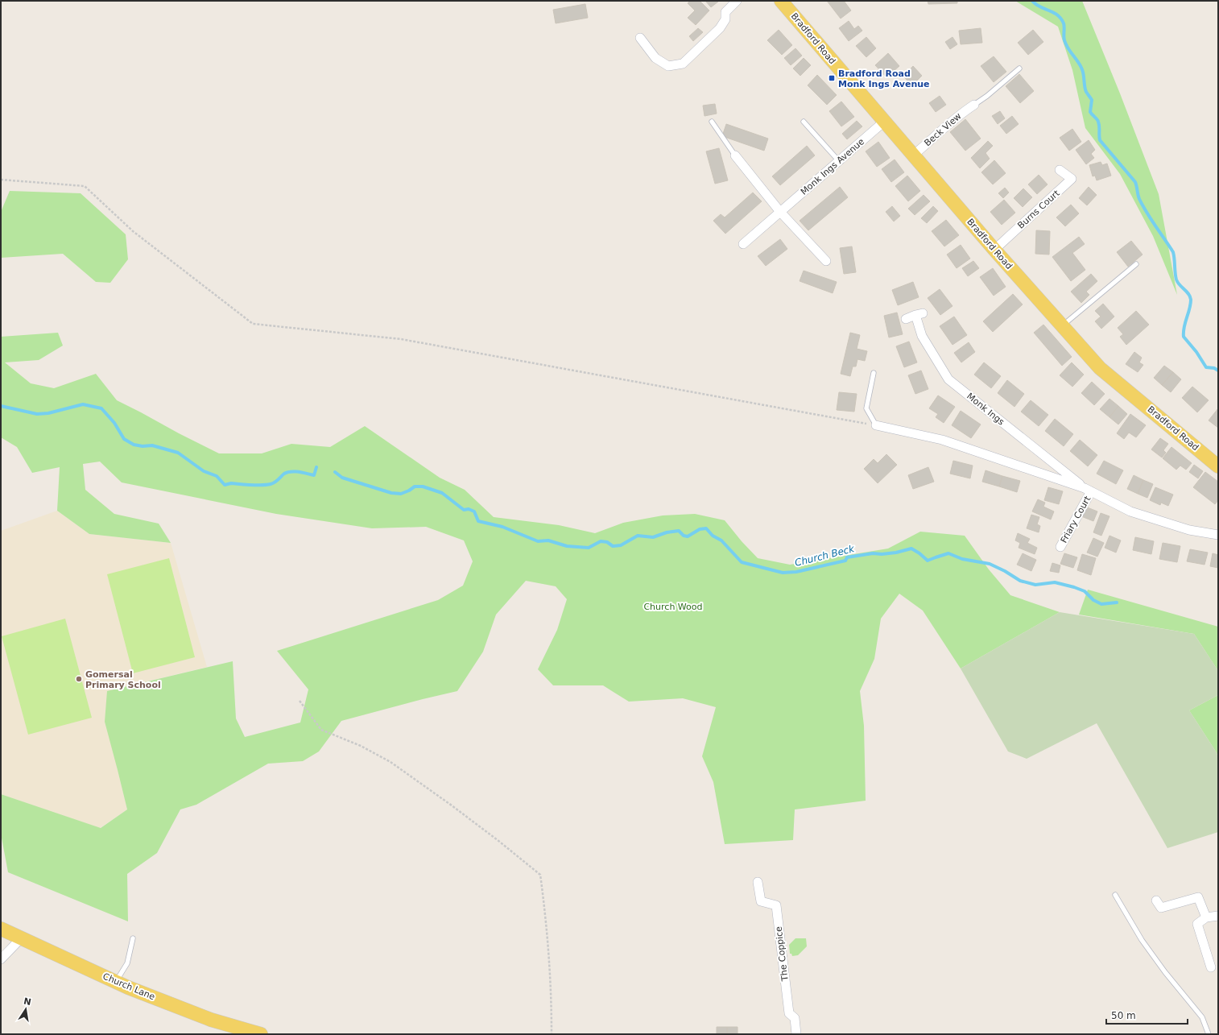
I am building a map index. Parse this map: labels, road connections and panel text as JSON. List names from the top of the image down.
{
  "streets": {
    "main road": ["Bradford Road", "Church Lane"],
    "street": [
      "Beck View",
      "Monk Ings Avenue",
      "Burns Court",
      "Monk Ings",
      "Friary Court",
      "The Coppice"
    ]
  },
  "crossings": [
    ["Bradford Road", "Beck View"],
    ["Bradford Road", "Monk Ings Avenue"],
    ["Bradford Road", "Burns Court"],
    ["Monk Ings", "Friary Court"]
  ],
  "water": ["Church Beck"],
  "parks": ["Church Wood"],
  "places": {
    "transit": ["Bradford Road Monk Ings Avenue"],
    "other": ["Gomersal Primary School"]
  },
  "scale_bar": "50 m",
  "north": "top"
}
